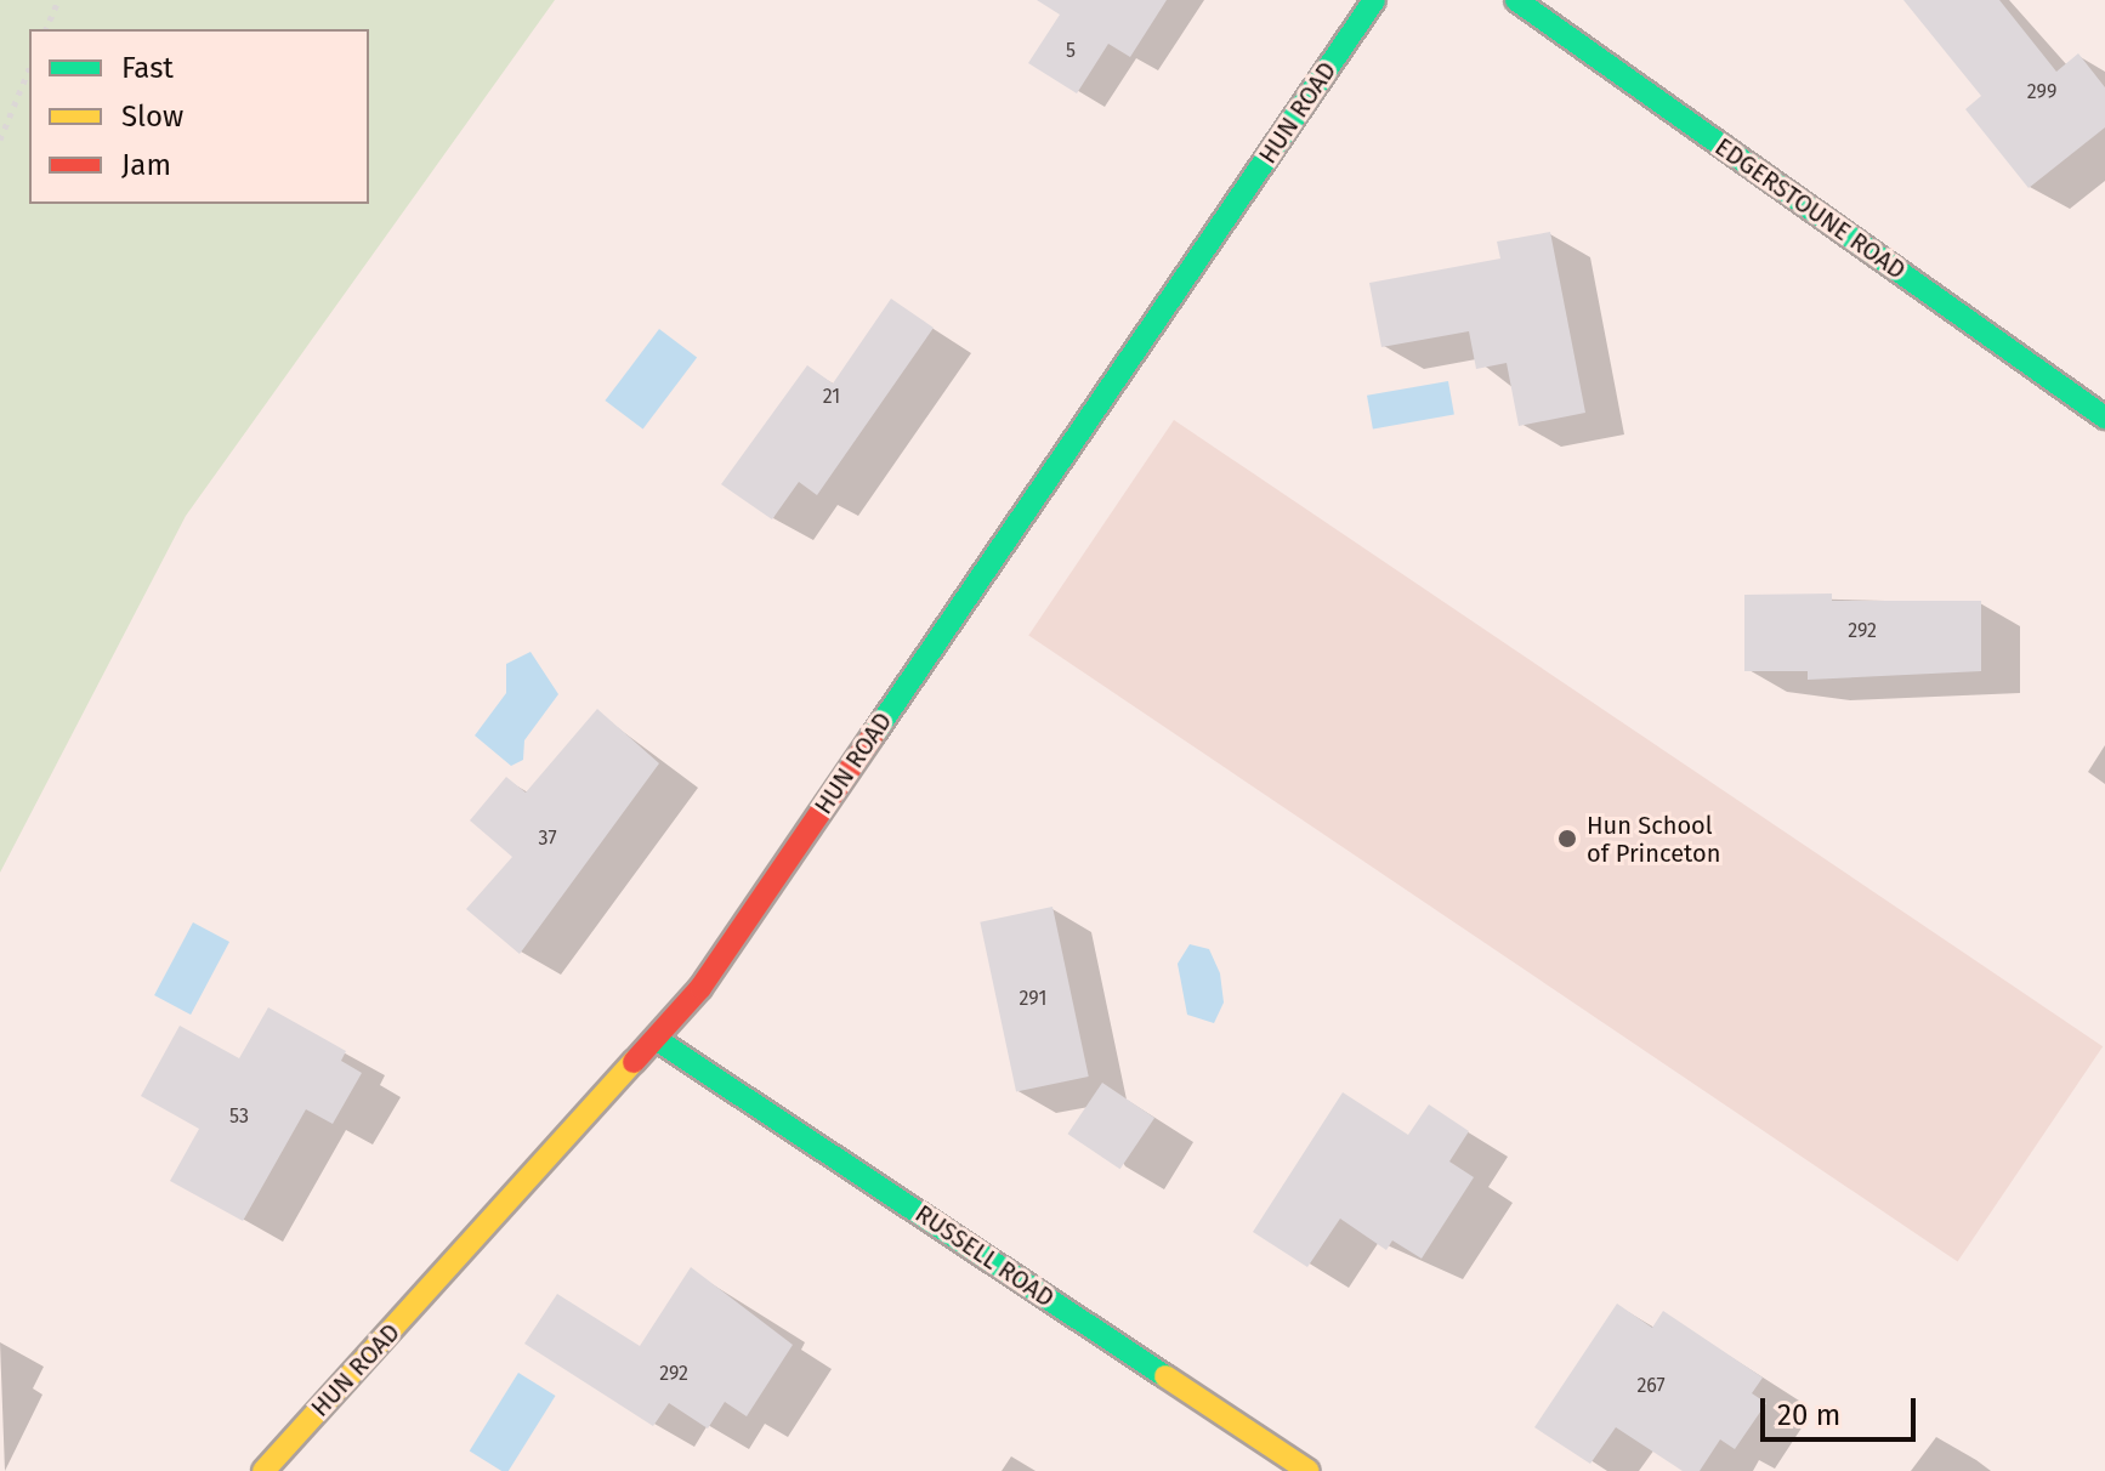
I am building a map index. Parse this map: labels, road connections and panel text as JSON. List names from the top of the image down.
{
  "streets": {
    "street": ["HUN ROAD", "EDGERSTOUNE ROAD", "RUSSELL ROAD"]
  },
  "crossings": [
    ["HUN ROAD", "RUSSELL ROAD"]
  ],
  "places": ["Hun School of Princeton"],
  "house_numbers": [
    "5",
    "299",
    "21",
    "292",
    "37",
    "291",
    "53",
    "292",
    "267"
  ],
  "legend": ["Fast", "Slow", "Jam"],
  "scale_bar": "20 m"
}
